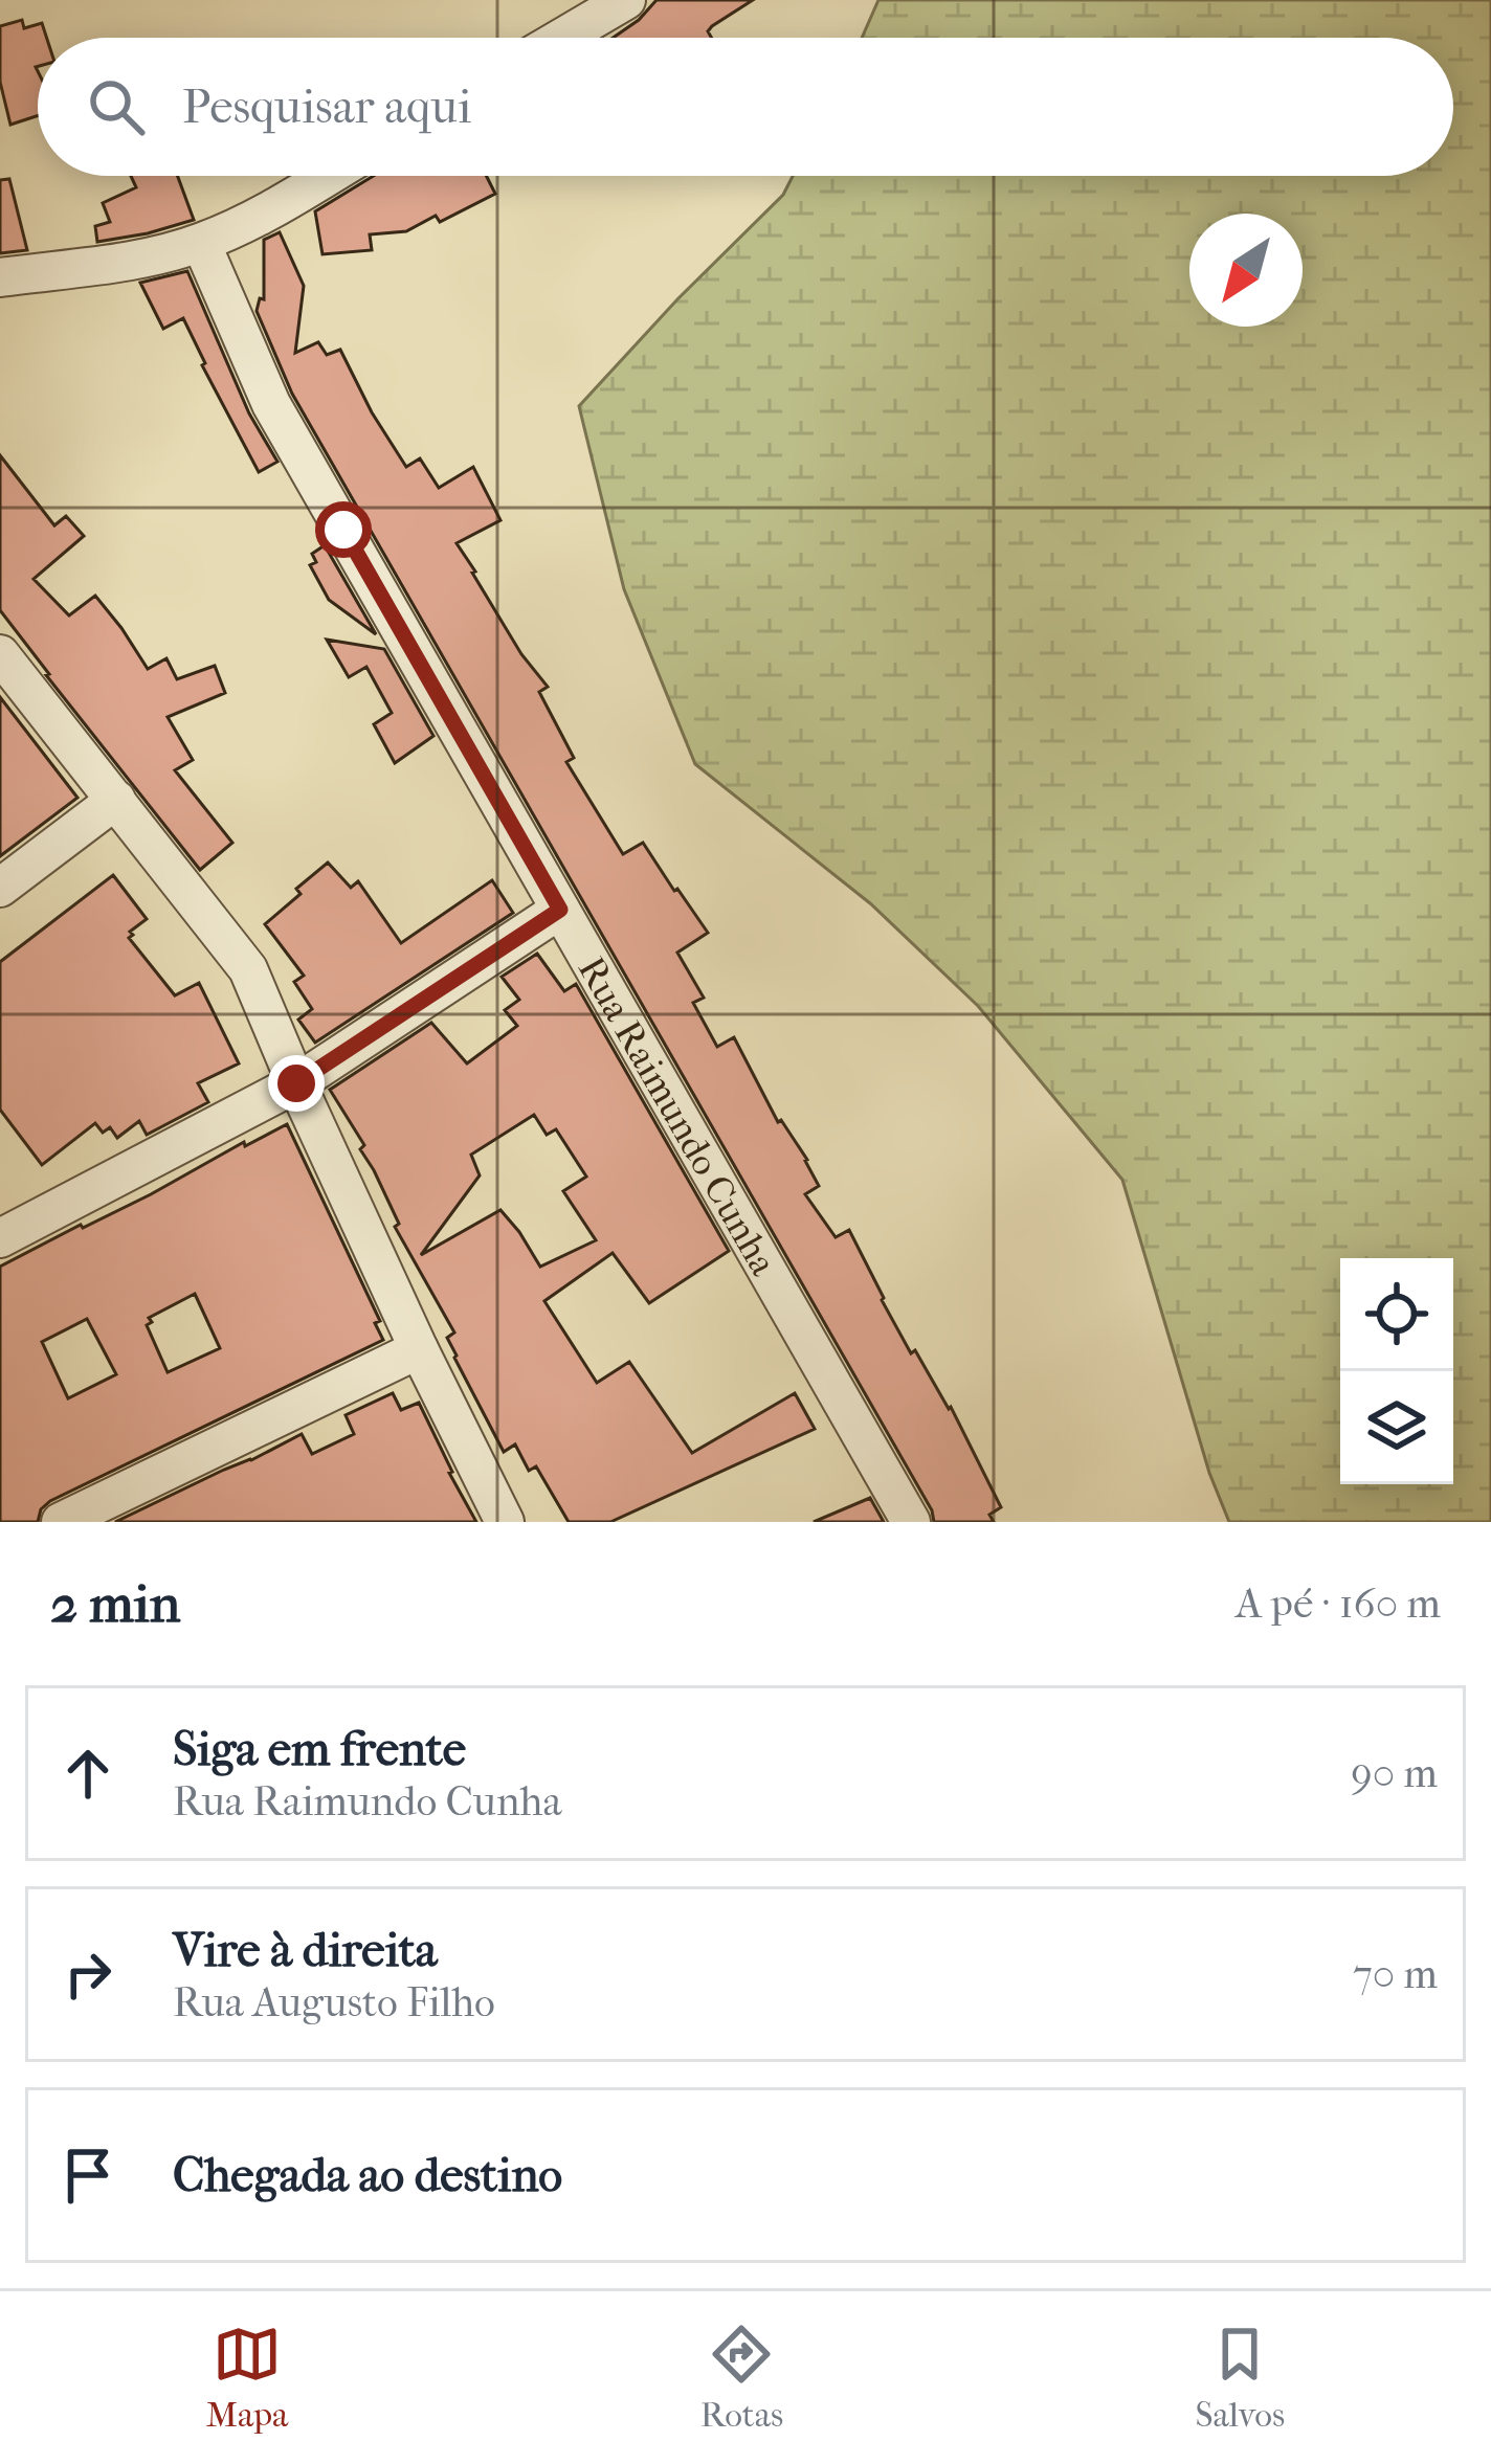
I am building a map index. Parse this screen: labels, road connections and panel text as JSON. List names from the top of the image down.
{
  "streets": {
    "street": ["Rua Raimundo Cunha"]
  },
  "north": "bottom left",
  "page": {
    "search": "Pesquisar aqui",
    "heading": ["2 min", "A pé · 160 m"],
    "list": [
      ["Siga em frente", "Rua Raimundo Cunha", "90 m"],
      ["Vire à direita", "Rua Augusto Filho", "70 m"],
      "Chegada ao destino"
    ],
    "nav": ["Mapa", "Rotas", "Salvos"]
  }
}
